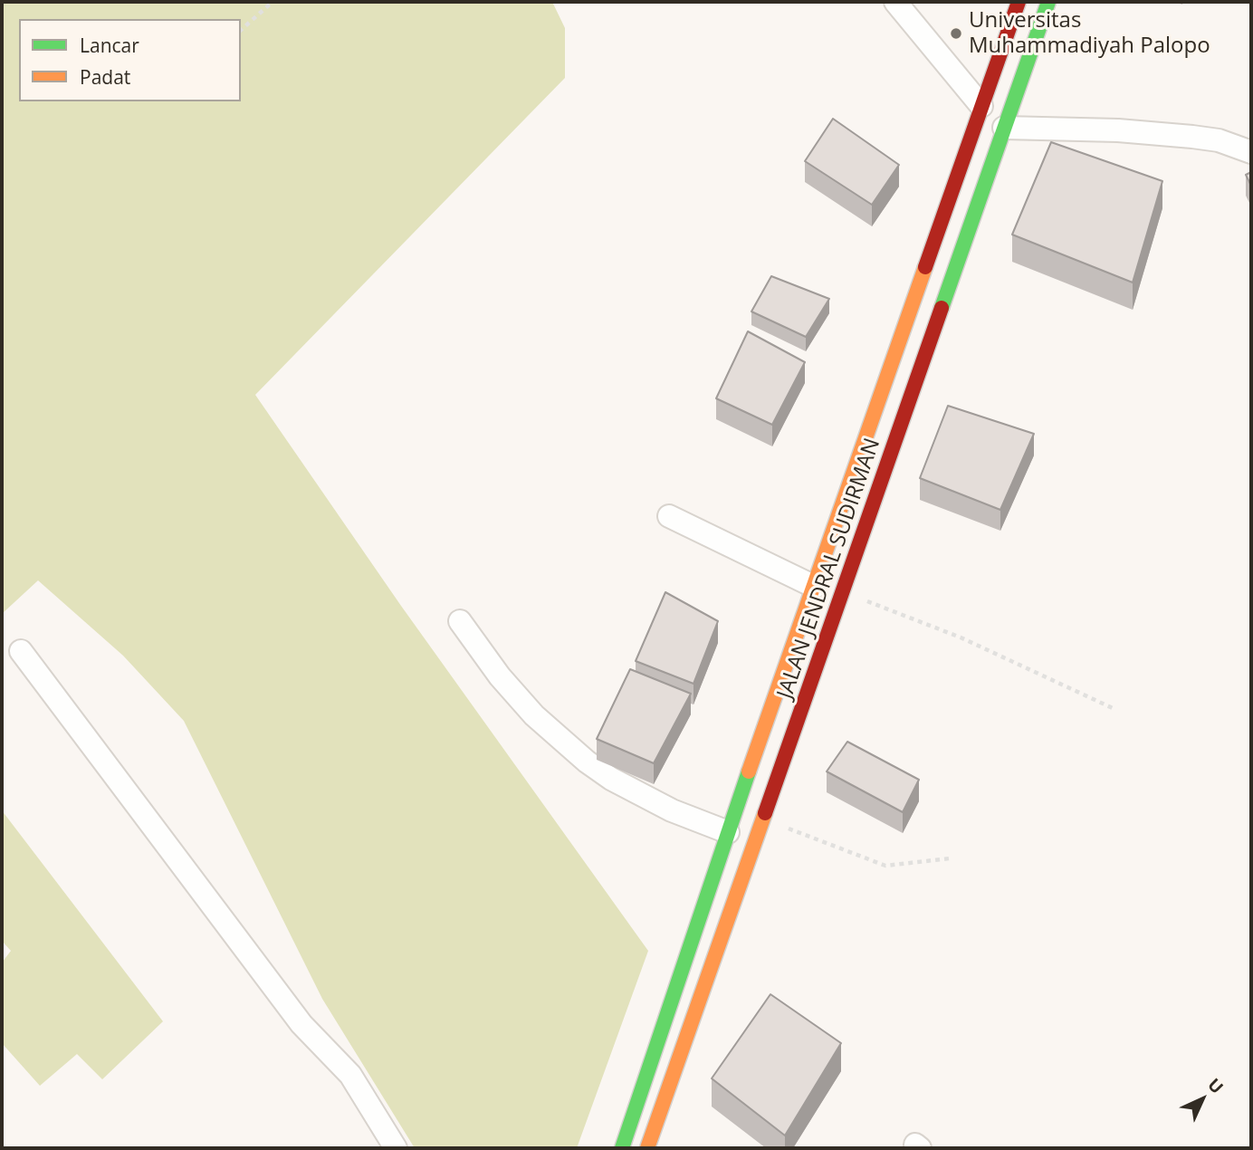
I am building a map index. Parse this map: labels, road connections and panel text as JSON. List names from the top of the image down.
{
  "streets": {
    "highway": ["JALAN JENDRAL SUDIRMAN"]
  },
  "places": ["Universitas Muhammadiyah Palopo"],
  "legend": ["Lancar", "Padat"],
  "north": "top right"
}
